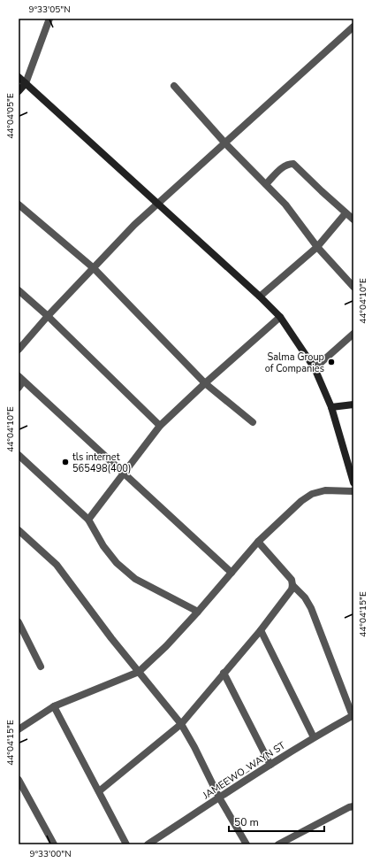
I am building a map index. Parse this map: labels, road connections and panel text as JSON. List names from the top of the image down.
{
  "streets": {
    "street": ["JAMEEWO_WAYN ST"]
  },
  "places": ["Salma Group of Companies", "tls internet 565498(400)"],
  "scale_bar": "50 m",
  "coordinates": [
    "9°33'05\"N",
    "44°04'05\"E",
    "44°04'10\"E",
    "44°04'15\"E",
    "9°33'00\"N"
  ]
}
